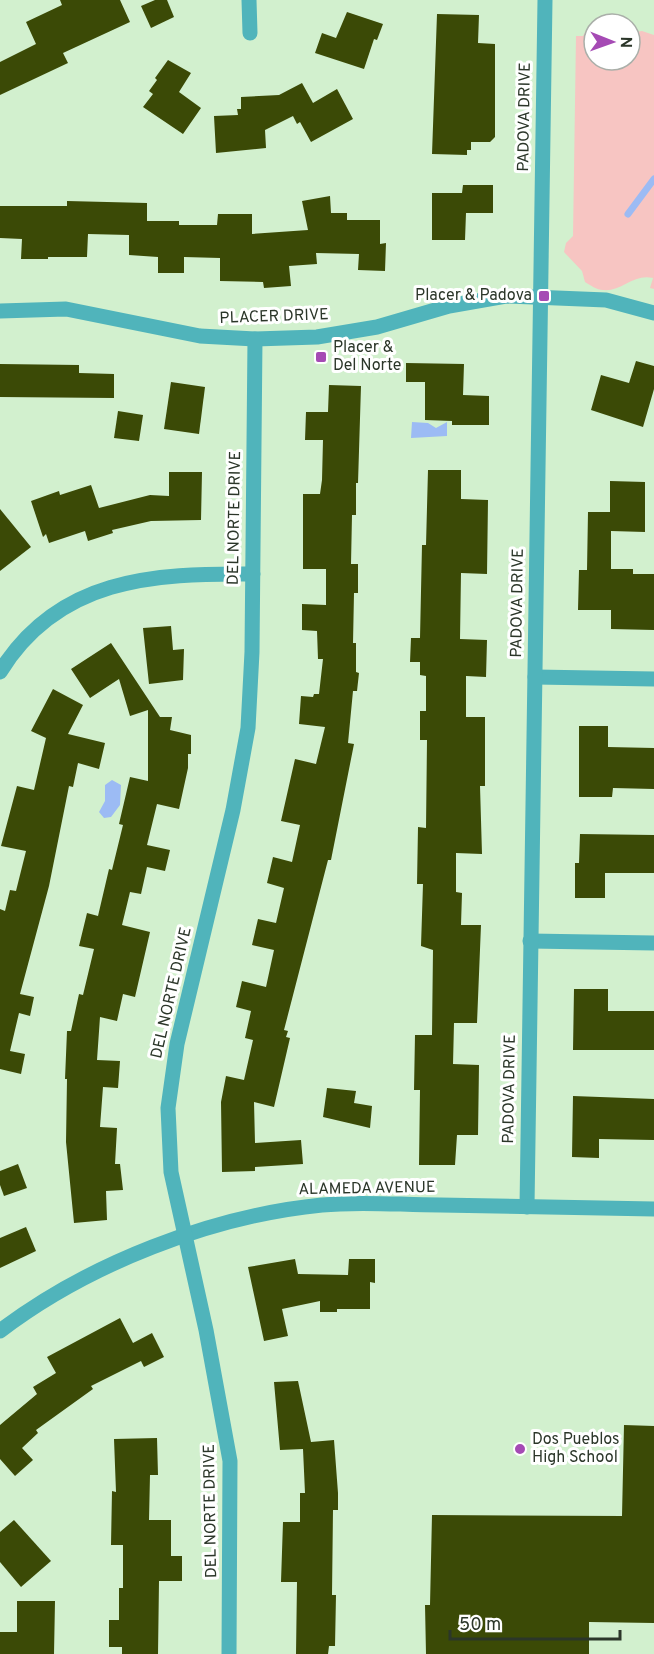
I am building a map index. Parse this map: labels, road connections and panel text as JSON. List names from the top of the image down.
{
  "streets": {
    "street": [
      "PADOVA DRIVE",
      "PLACER DRIVE",
      "DEL NORTE DRIVE",
      "ALAMEDA AVENUE"
    ]
  },
  "crossings": [
    ["PADOVA DRIVE", "PLACER DRIVE"],
    ["PADOVA DRIVE", "ALAMEDA AVENUE"],
    ["PLACER DRIVE", "DEL NORTE DRIVE"],
    ["DEL NORTE DRIVE", "ALAMEDA AVENUE"]
  ],
  "places": {
    "transit": ["Placer & Padova", "Placer & Del Norte"],
    "other": ["Dos Pueblos High School"]
  },
  "scale_bar": "50 m",
  "north": "right"
}
